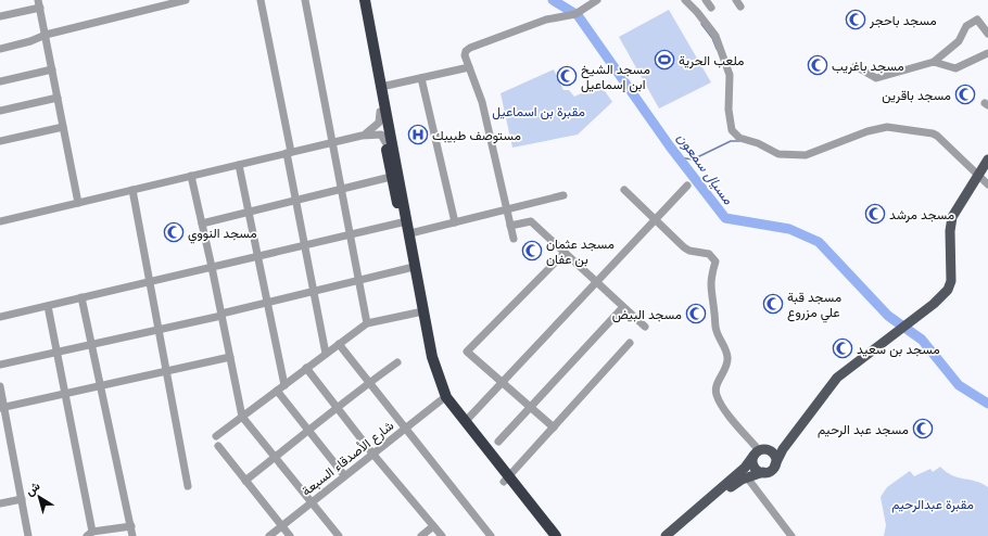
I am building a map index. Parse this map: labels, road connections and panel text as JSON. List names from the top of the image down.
{
  "streets": {
    "street": ["شارع الأصدقاء السبعة"]
  },
  "water": ["مسيال سمعون"],
  "parks": ["مقبرة بن اسماعيل", "مقبرة عبدالرحيم"],
  "places": {
    "mosque": [
      "مسجد باحجر",
      "مسجد باغريب",
      "مسجد الشيخ ابن إسماعيل",
      "مسجد باقرين",
      "مسجد مرشد",
      "مسجد النووي",
      "مسجد عثمان بن عفان",
      "مسجد قبة علي مزروع",
      "مسجد البيض",
      "مسجد بن سعيد",
      "مسجد عبد الرحيم"
    ],
    "sports": ["ملعب الحرية"],
    "hospital": ["مستوصف طبيبك"]
  },
  "north": "top left"
}
